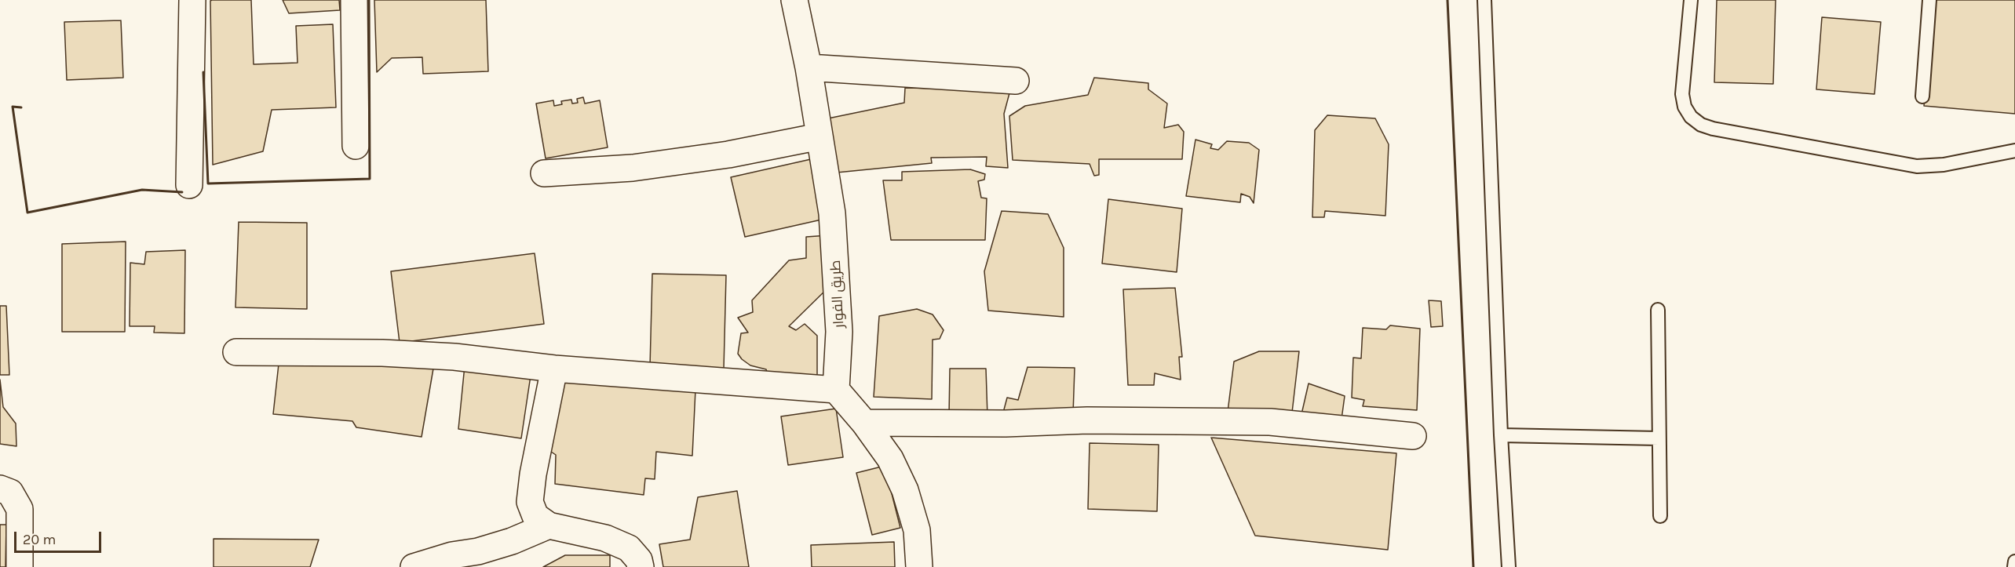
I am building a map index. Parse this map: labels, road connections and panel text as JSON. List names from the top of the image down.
{
  "streets": {
    "street": ["طريق الفوار"]
  },
  "scale_bar": "20 m"
}
